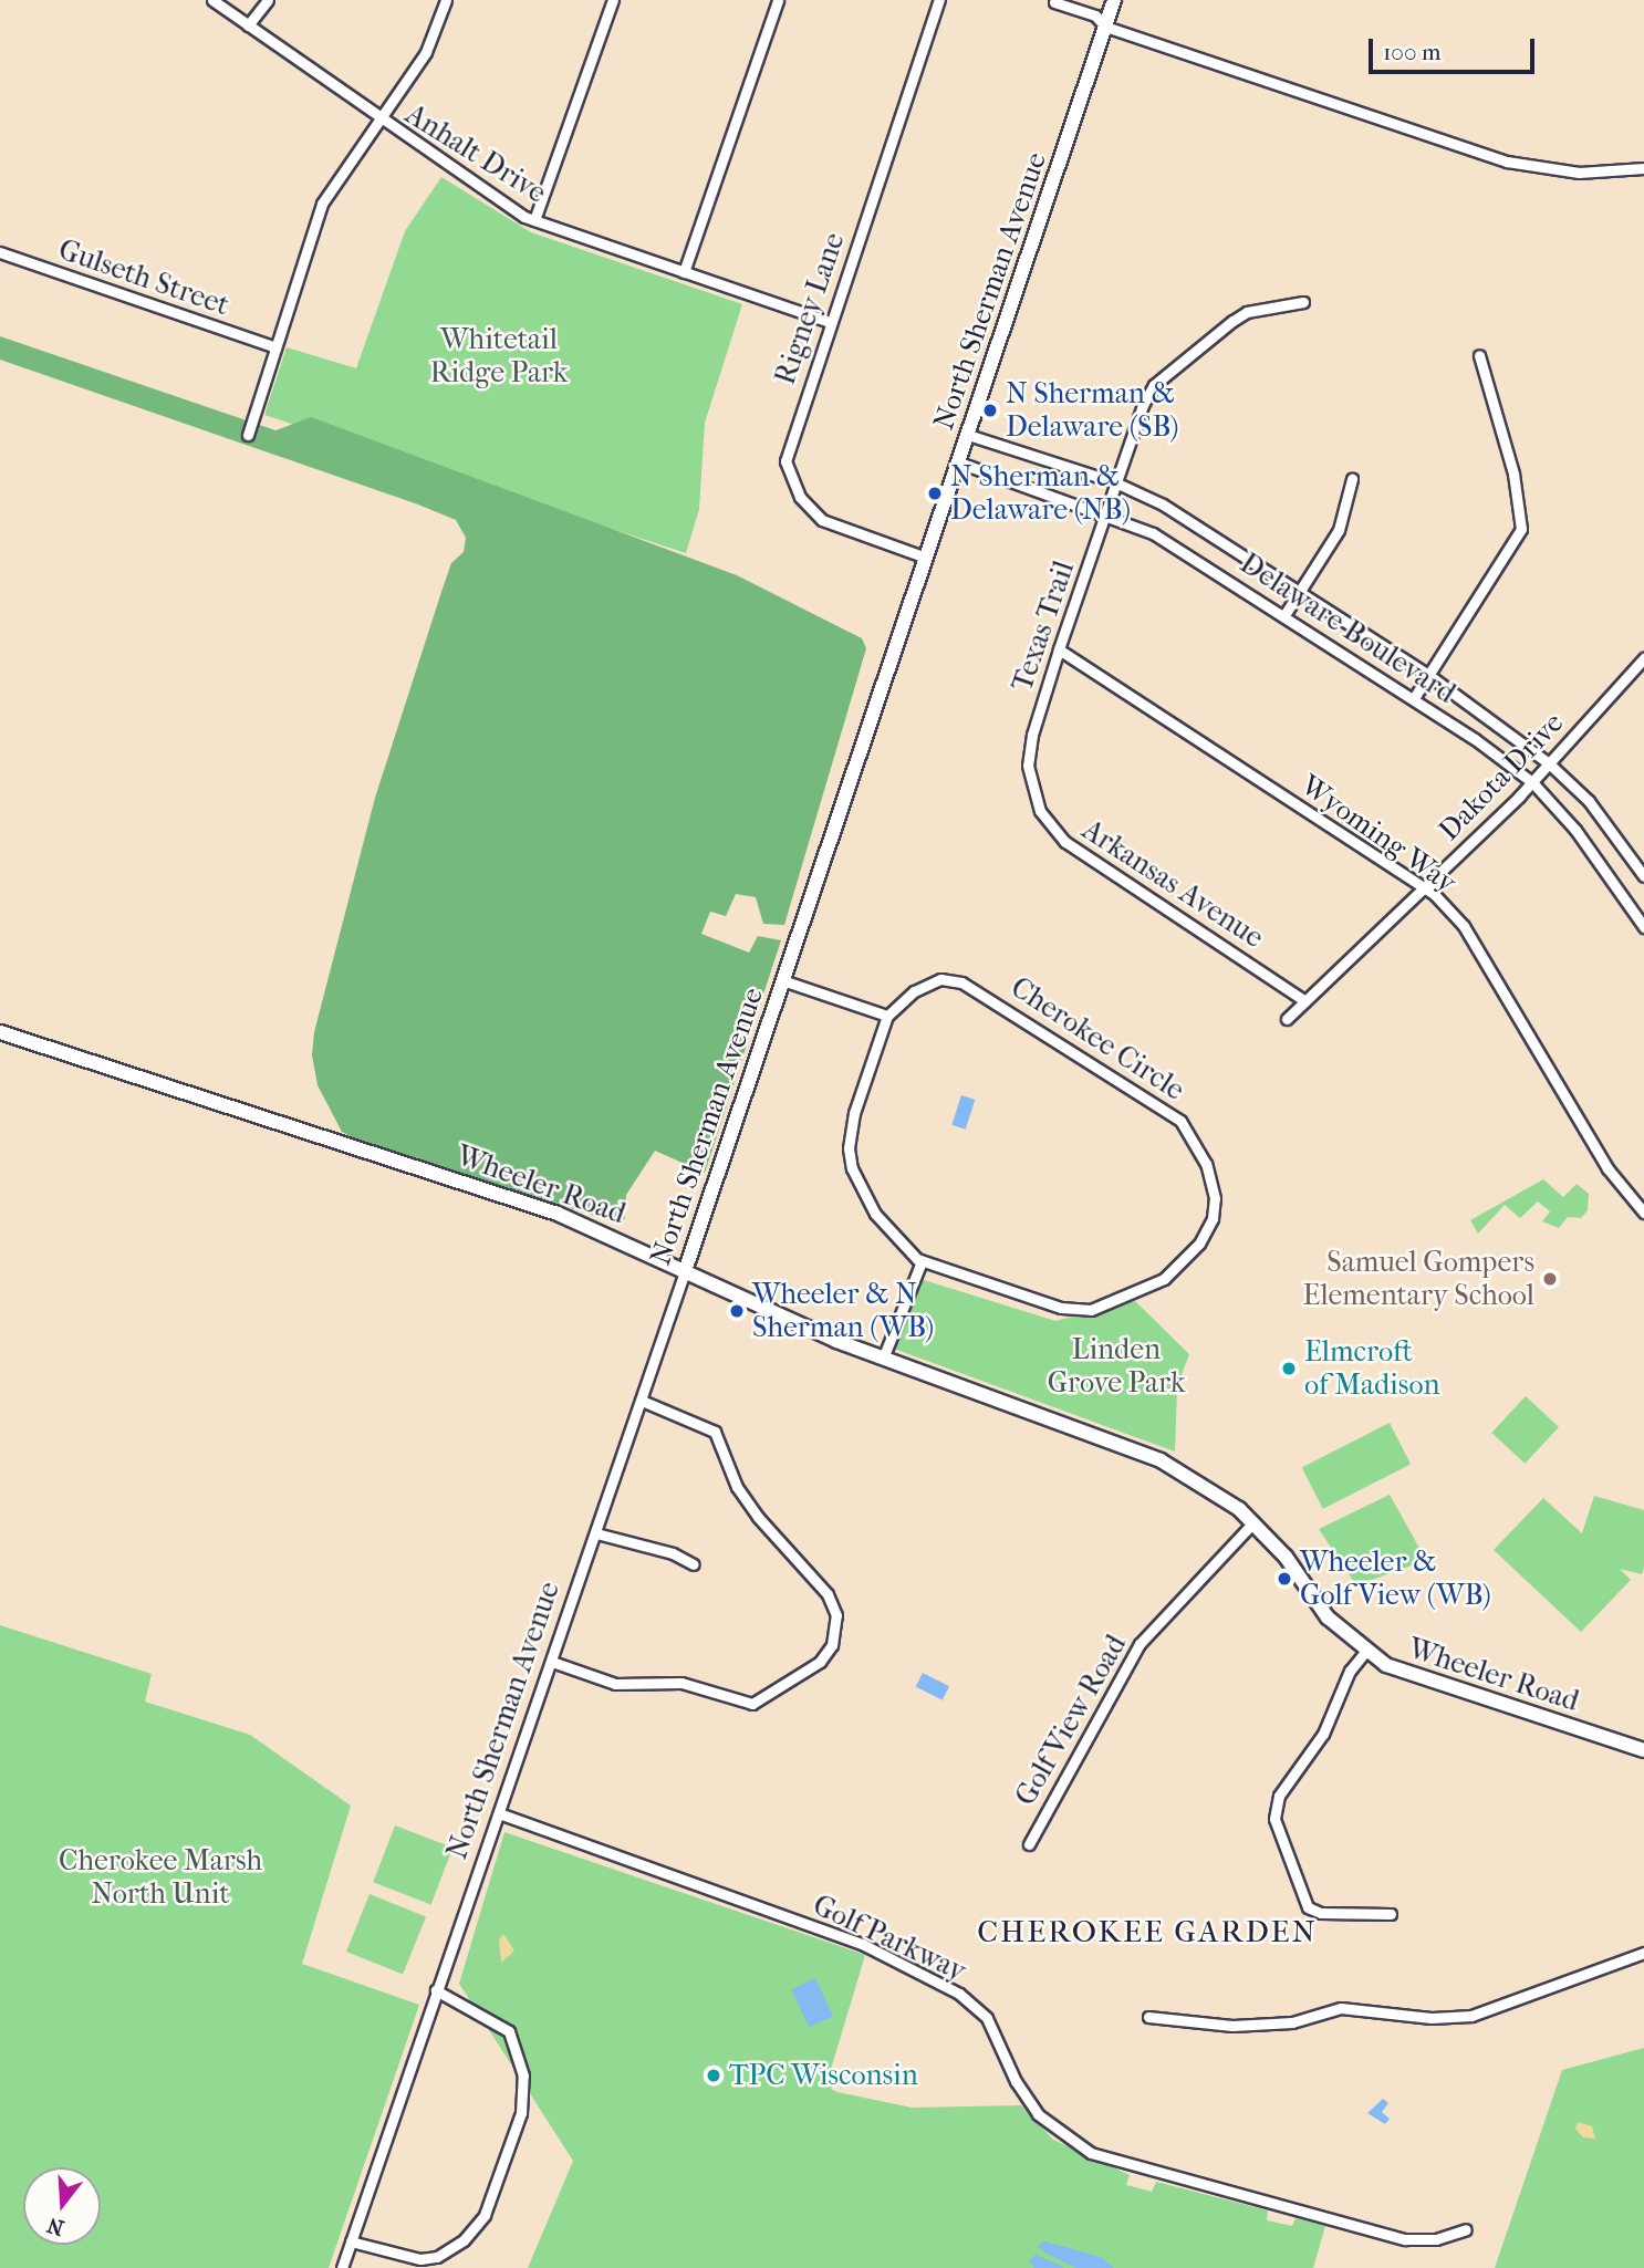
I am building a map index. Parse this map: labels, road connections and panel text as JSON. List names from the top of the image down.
{
  "streets": {
    "street": [
      "Anhalt Drive",
      "Gulseth Street",
      "North Sherman Avenue",
      "Rigney Lane",
      "Texas Trail",
      "Delaware Boulevard",
      "Dakota Drive",
      "Wyoming Way",
      "Arkansas Avenue",
      "Cherokee Circle",
      "Wheeler Road",
      "Golf View Road",
      "Golf Parkway"
    ]
  },
  "crossings": [
    ["Anhalt Drive", "Rigney Lane"],
    ["North Sherman Avenue", "Rigney Lane"],
    ["North Sherman Avenue", "Delaware Boulevard"],
    ["North Sherman Avenue", "Wheeler Road"],
    ["North Sherman Avenue", "Golf Parkway"],
    ["Texas Trail", "Delaware Boulevard"],
    ["Texas Trail", "Wyoming Way"],
    ["Texas Trail", "Arkansas Avenue"],
    ["Delaware Boulevard", "Dakota Drive"],
    ["Dakota Drive", "Wyoming Way"],
    ["Dakota Drive", "Arkansas Avenue"],
    ["Wheeler Road", "Golf View Road"]
  ],
  "districts": ["CHEROKEE GARDEN"],
  "parks": ["Whitetail Ridge Park", "Linden Grove Park", "Cherokee Marsh North Unit"],
  "places": [
    "N Sherman & Delaware (SB)",
    "N Sherman & Delaware (NB)",
    "Samuel Gompers Elementary School",
    "Wheeler & N Sherman (WB)",
    "Elmcroft of Madison",
    "Wheeler & Golf View (WB)",
    "TPC Wisconsin"
  ],
  "scale_bar": "100 m",
  "north": "bottom"
}
